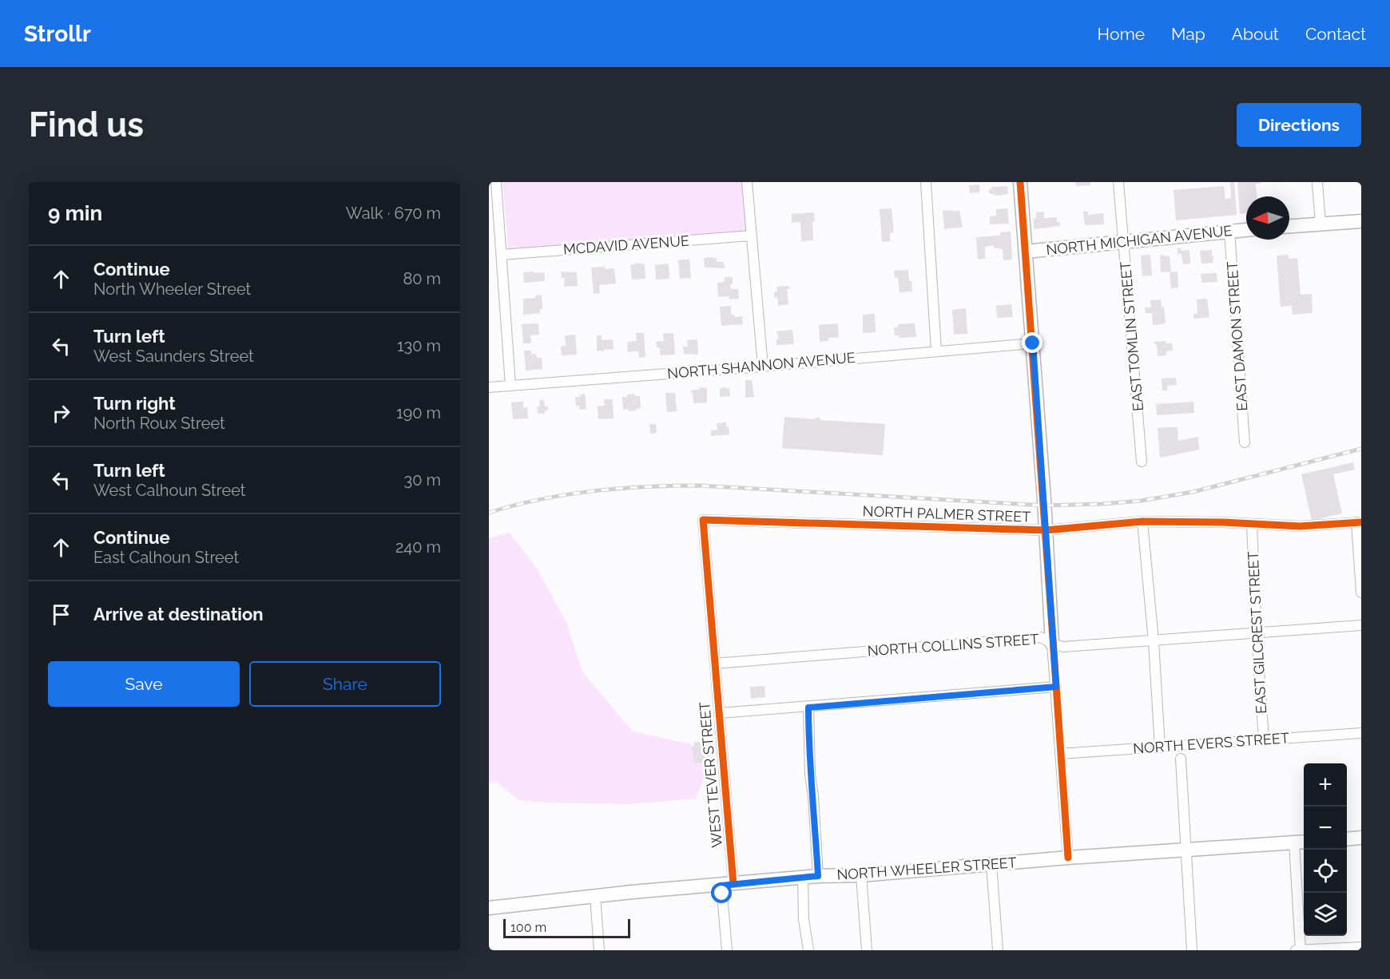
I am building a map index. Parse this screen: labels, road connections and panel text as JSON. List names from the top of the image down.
{
  "streets": {
    "main road": ["NORTH MICHIGAN AVENUE", "NORTH WHEELER STREET"],
    "street": [
      "MCDAVID AVENUE",
      "EAST TOMLIN STREET",
      "EAST DAMON STREET",
      "NORTH SHANNON AVENUE",
      "NORTH PALMER STREET",
      "EAST GILCREST STREET",
      "NORTH COLLINS STREET",
      "NORTH EVERS STREET",
      "WEST TEVER STREET"
    ]
  },
  "crossings": [
    ["NORTH MICHIGAN AVENUE", "EAST TOMLIN STREET"],
    ["NORTH MICHIGAN AVENUE", "EAST DAMON STREET"],
    ["NORTH PALMER STREET", "EAST GILCREST STREET"],
    ["NORTH PALMER STREET", "WEST TEVER STREET"],
    ["EAST GILCREST STREET", "NORTH COLLINS STREET"],
    ["EAST GILCREST STREET", "NORTH EVERS STREET"],
    ["NORTH COLLINS STREET", "WEST TEVER STREET"],
    ["WEST TEVER STREET", "NORTH WHEELER STREET"]
  ],
  "scale_bar": "100 m",
  "north": "left",
  "page": {
    "header": "Strollr",
    "nav": [
      "Home",
      "Map",
      "About",
      "Contact"
    ],
    "buttons": [
      "Directions",
      ["Save", "Share"]
    ],
    "title": "Find us",
    "heading": ["9 min", "Walk · 670 m"],
    "list": [
      ["Continue", "North Wheeler Street", "80 m"],
      ["Turn left", "West Saunders Street", "130 m"],
      ["Turn right", "North Roux Street", "190 m"],
      ["Turn left", "West Calhoun Street", "30 m"],
      ["Continue", "East Calhoun Street", "240 m"],
      "Arrive at destination"
    ],
    "map_buttons": ["+", "−"],
    "scale": "100 m"
  }
}
